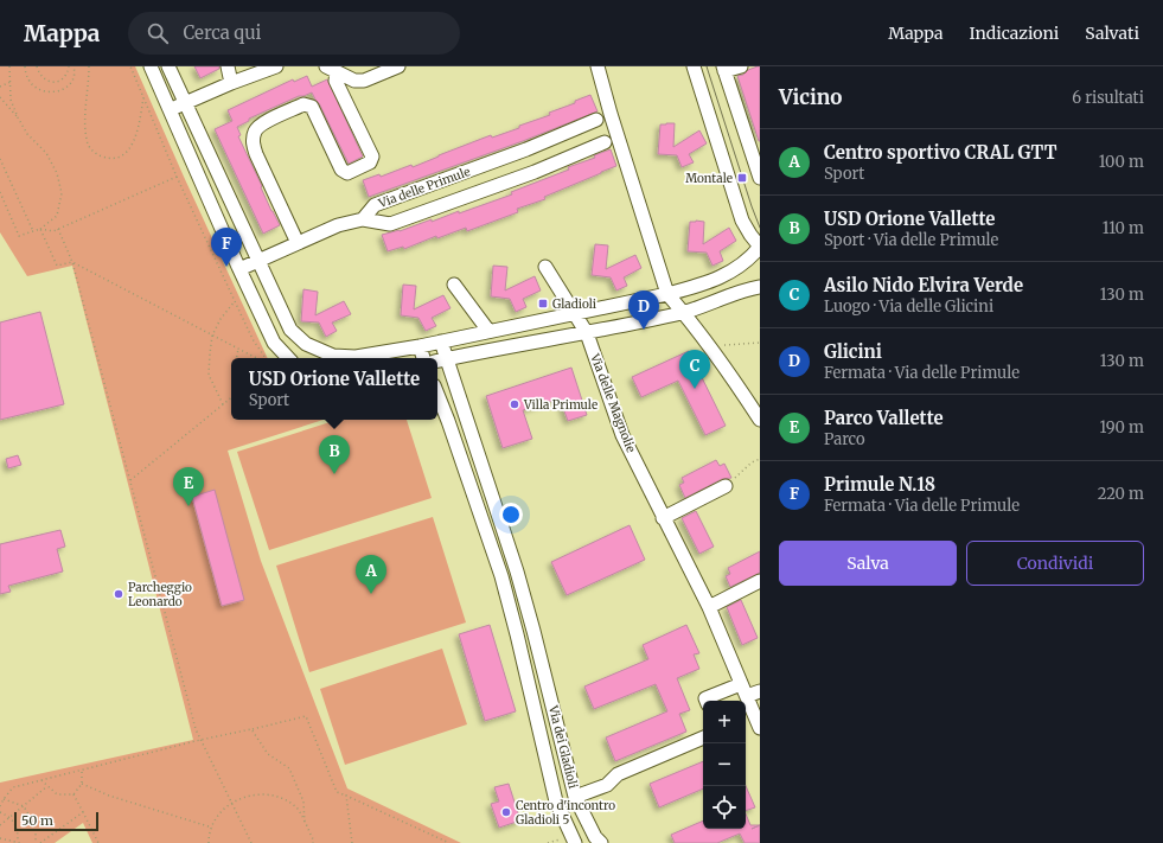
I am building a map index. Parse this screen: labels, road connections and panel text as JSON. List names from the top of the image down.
{
  "streets": {
    "street": ["Via delle Primule", "Via delle Magnolie", "Via dei Gladioli"]
  },
  "places": {
    "transit": ["Montale", "Gladioli"],
    "other": ["Villa Primule", "Parcheggio Leonardo", "Centro d'incontro Gladioli 5"]
  },
  "scale_bar": "50 m",
  "page": {
    "header": "Mappa",
    "search": "Cerca qui",
    "nav": ["Mappa", "Indicazioni", "Salvati"],
    "heading": ["Vicino", "6 risultati"],
    "list": [
      {
        "mark": "A",
        "name": "Centro sportivo CRAL GTT",
        "note": "Sport",
        "value": "100 m"
      },
      {
        "mark": "B",
        "name": "USD Orione Vallette",
        "note": "Sport · Via delle Primule",
        "value": "110 m"
      },
      {
        "mark": "C",
        "name": "Asilo Nido Elvira Verde",
        "note": "Luogo · Via delle Glicini",
        "value": "130 m"
      },
      {
        "mark": "D",
        "name": "Glicini",
        "note": "Fermata · Via delle Primule",
        "value": "130 m"
      },
      {
        "mark": "E",
        "name": "Parco Vallette",
        "note": "Parco",
        "value": "190 m"
      },
      {
        "mark": "F",
        "name": "Primule N.18",
        "note": "Fermata · Via delle Primule",
        "value": "220 m"
      }
    ],
    "pins": [
      "F",
      "D",
      "C",
      "B",
      "E",
      "A"
    ],
    "popup": ["USD Orione Vallette", "Sport"],
    "buttons": ["Salva", "Condividi"],
    "map_buttons": ["+", "−"],
    "scale": "50 m"
  }
}
